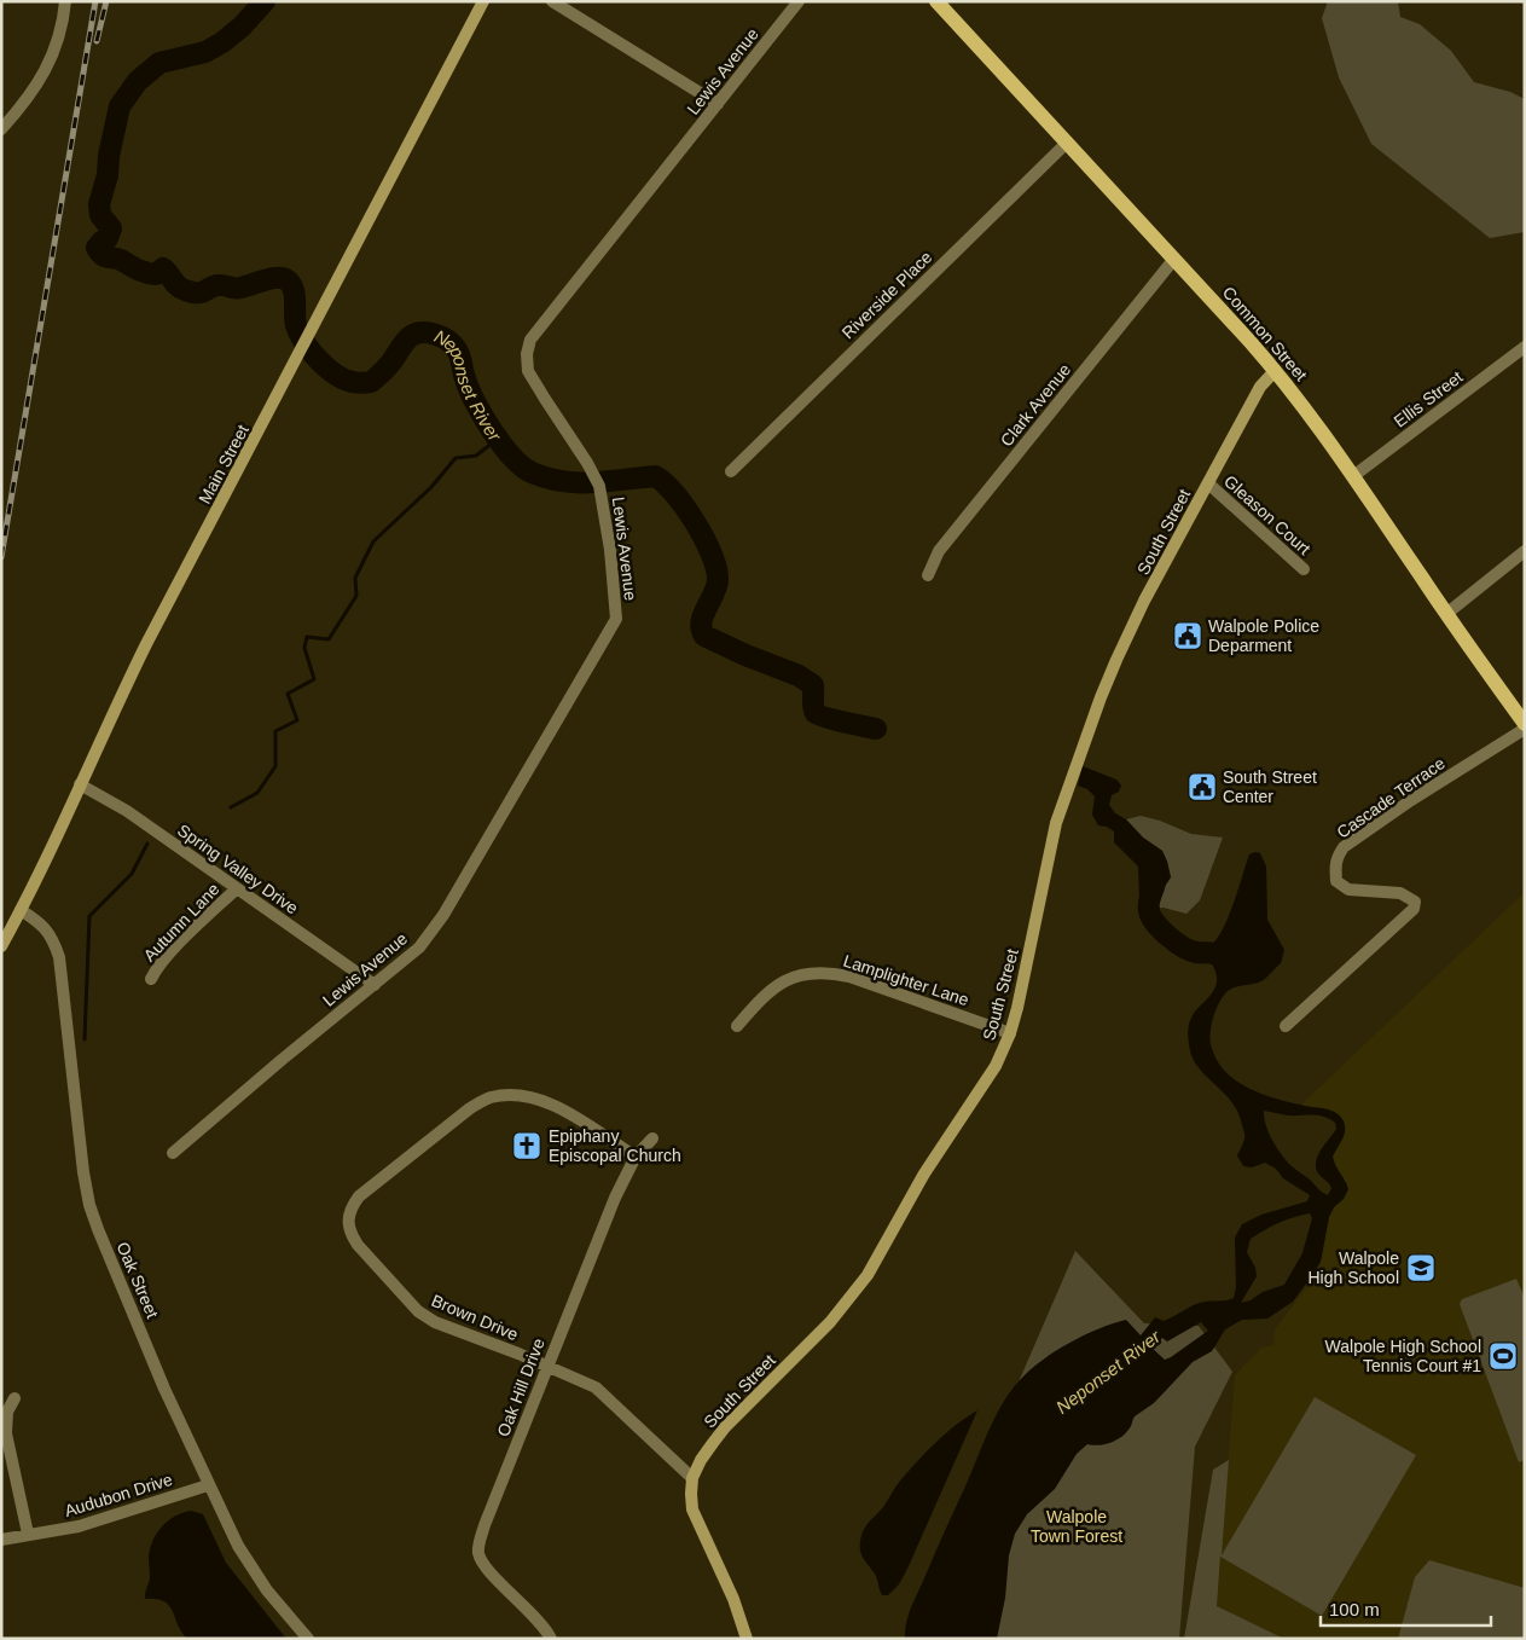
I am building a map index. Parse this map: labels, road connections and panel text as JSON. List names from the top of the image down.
{
  "streets": {
    "main road": ["Common Street"],
    "street": [
      "Lewis Avenue",
      "Riverside Place",
      "Ellis Street",
      "Clark Avenue",
      "Main Street",
      "Gleason Court",
      "South Street",
      "Cascade Terrace",
      "Spring Valley Drive",
      "Autumn Lane",
      "Lamplighter Lane",
      "Oak Street",
      "Brown Drive",
      "Oak Hill Drive",
      "Audubon Drive"
    ]
  },
  "crossings": [
    ["Lewis Avenue", "Spring Valley Drive"],
    ["Riverside Place", "Common Street"],
    ["Common Street", "Ellis Street"],
    ["Common Street", "Clark Avenue"],
    ["Common Street", "South Street"],
    ["Common Street", "Cascade Terrace"],
    ["Main Street", "Spring Valley Drive"],
    ["Main Street", "Oak Street"],
    ["Gleason Court", "South Street"],
    ["South Street", "Lamplighter Lane"],
    ["South Street", "Brown Drive"],
    ["Spring Valley Drive", "Autumn Lane"],
    ["Oak Street", "Audubon Drive"],
    ["Brown Drive", "Oak Hill Drive"]
  ],
  "water": ["Neponset River"],
  "parks": ["Walpole Town Forest"],
  "places": {
    "public building": ["Walpole Police Deparment", "South Street Center"],
    "church": ["Epiphany Episcopal Church"],
    "school or university": ["Walpole High School"],
    "sports": ["Walpole High School Tennis Court #1"]
  },
  "scale_bar": "100 m"
}
